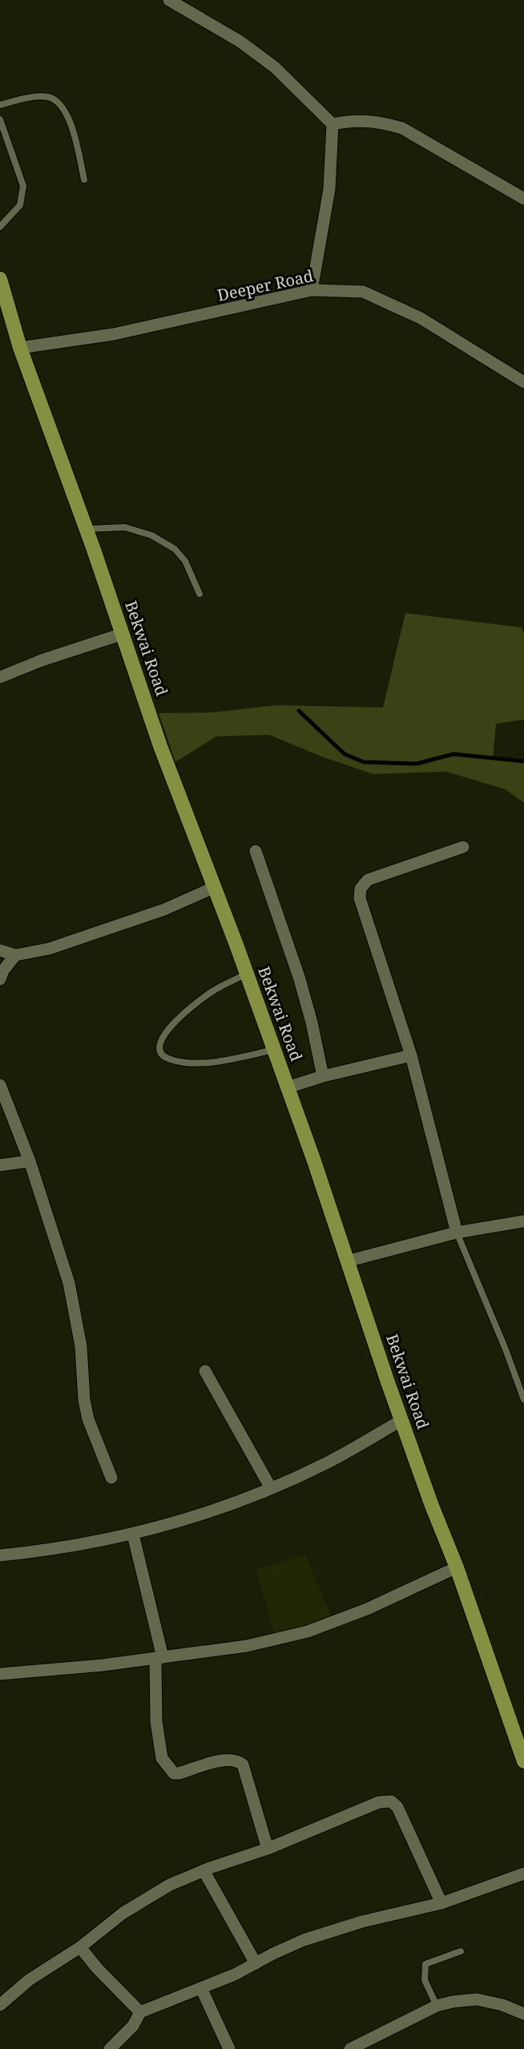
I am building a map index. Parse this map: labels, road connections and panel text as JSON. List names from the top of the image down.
{
  "streets": {
    "highway": ["Bekwai Road"],
    "street": ["Deeper Road"]
  },
  "crossings": [
    ["Deeper Road", "Bekwai Road"]
  ]
}
